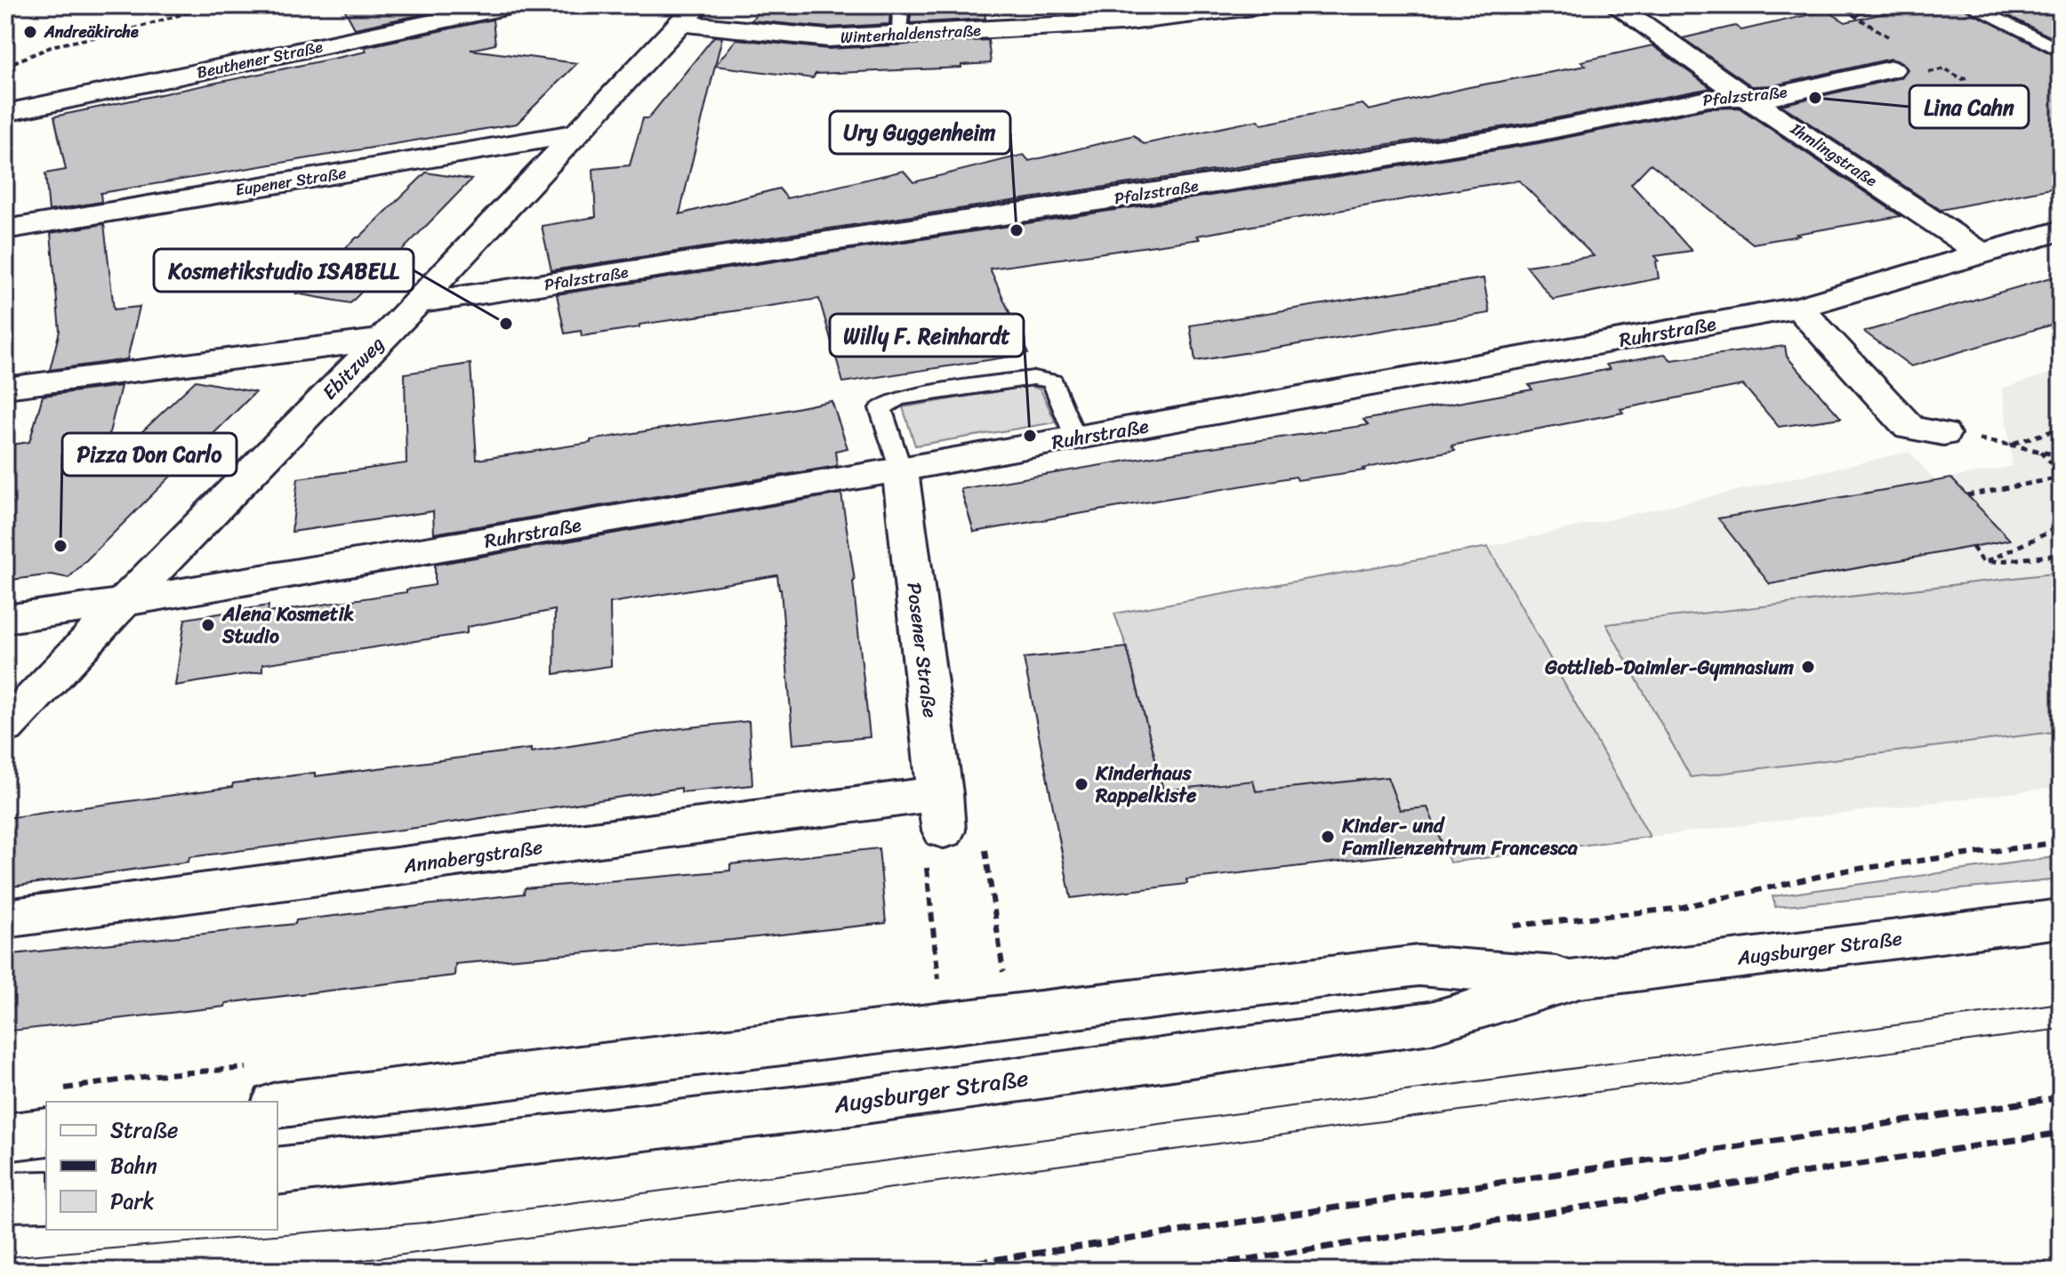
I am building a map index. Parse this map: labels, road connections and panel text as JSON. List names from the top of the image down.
{
  "streets": {
    "street": [
      "Winterhaldenstraße",
      "Beuthener Straße",
      "Pfalzstraße",
      "Ihmlingstraße",
      "Eupener Straße",
      "Ruhrstraße",
      "Ebitzweg",
      "Posener Straße",
      "Annabergstraße",
      "Augsburger Straße"
    ]
  },
  "crossings": [
    ["Winterhaldenstraße", "Ebitzweg"],
    ["Pfalzstraße", "Ihmlingstraße"],
    ["Pfalzstraße", "Ebitzweg"],
    ["Ihmlingstraße", "Ruhrstraße"],
    ["Eupener Straße", "Ebitzweg"],
    ["Ruhrstraße", "Ebitzweg"],
    ["Ruhrstraße", "Posener Straße"],
    ["Posener Straße", "Annabergstraße"]
  ],
  "places": [
    "Andreäkirche",
    "Lina Cahn",
    "Ury Guggenheim",
    "Kosmetikstudio ISABELL",
    "Willy F. Reinhardt",
    "Pizza Don Carlo",
    "Alena Kosmetik Studio",
    "Gottlieb-Daimler-Gymnasium",
    "Kinderhaus Rappelkiste",
    "Kinder- und Familienzentrum Francesca"
  ],
  "legend": ["Straße", "Bahn", "Park"]
}
